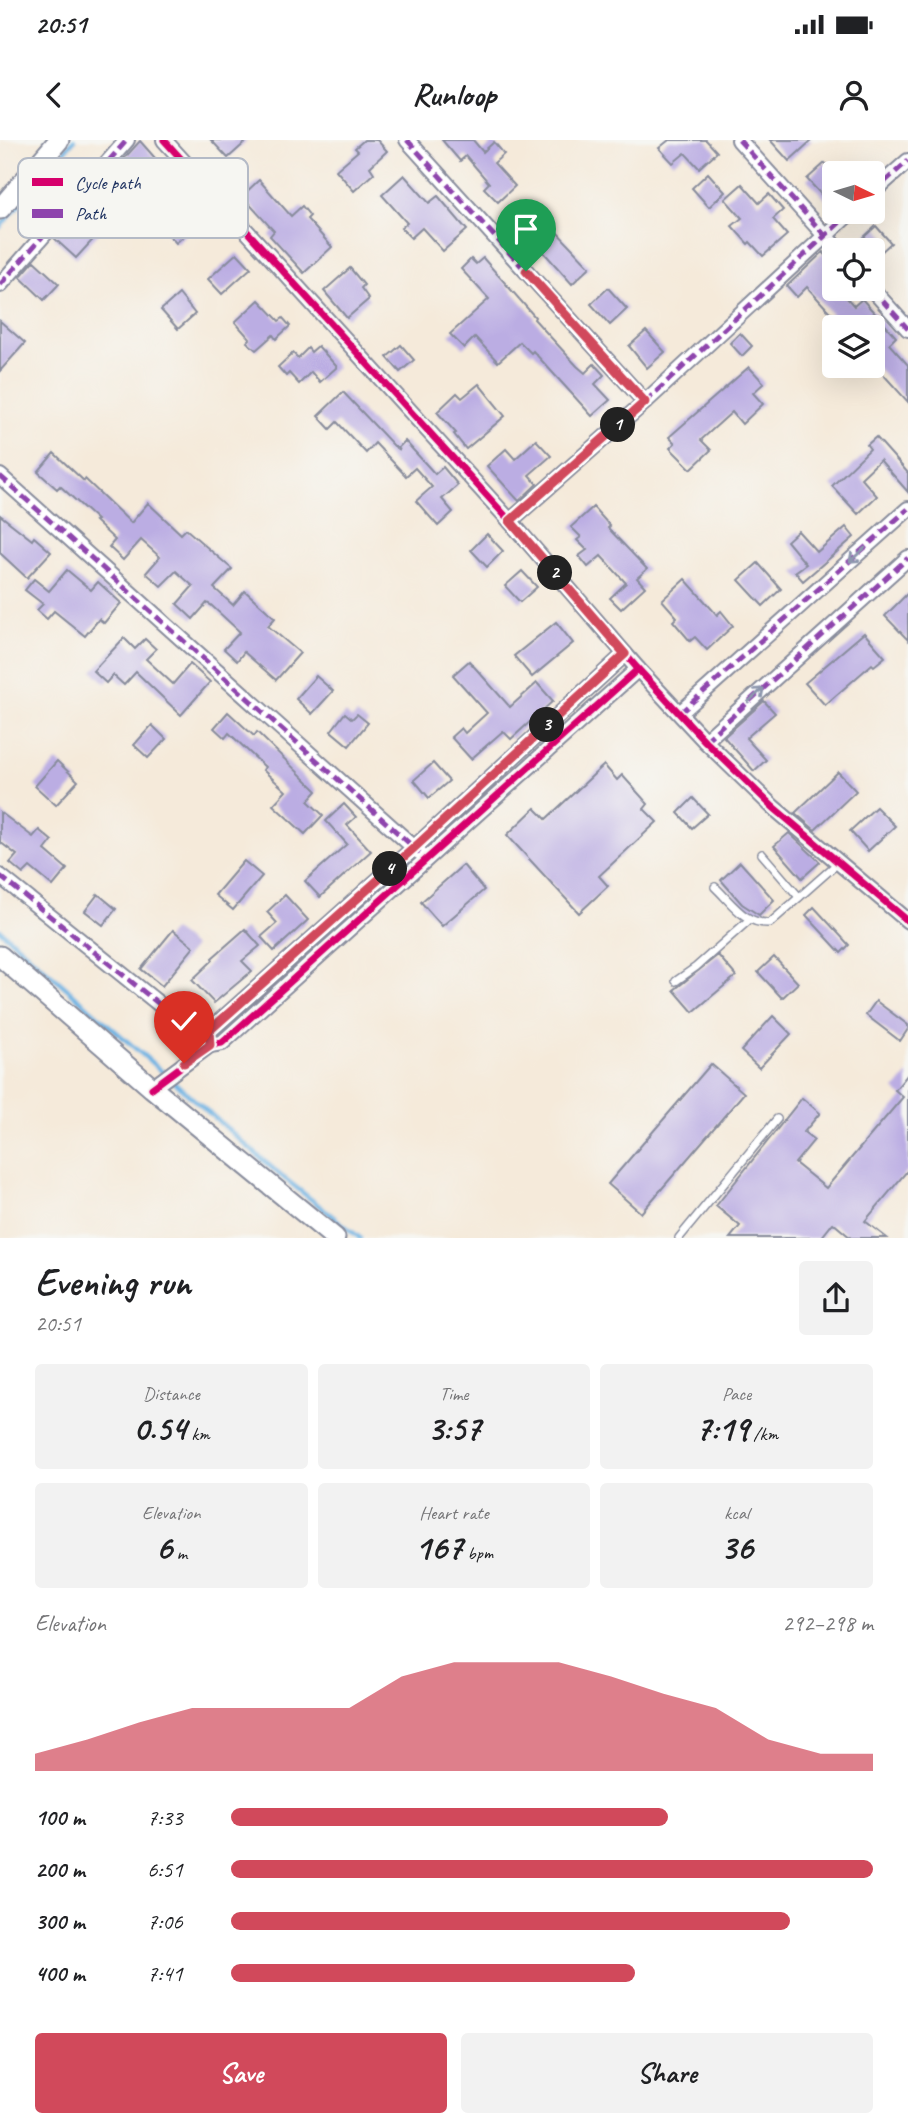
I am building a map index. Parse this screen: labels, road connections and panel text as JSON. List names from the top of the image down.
{
  "legend": ["Cycle path", "Path"],
  "north": "right",
  "page": {
    "status": "20:51",
    "header": "Runloop",
    "pins": [
      "1",
      "2",
      "3",
      "4"
    ],
    "heading": ["Evening run", "20:51"],
    "stats": [
      ["Distance", "0.54 km"],
      ["Time", "3:57"],
      ["Pace", "7:19 /km"],
      ["Elevation", "6 m"],
      ["Heart rate", "167 bpm"],
      ["kcal", "36"]
    ],
    "chart": ["Elevation", "292–298 m"],
    "list": [
      {
        "name": "100 m",
        "note": "7:33"
      },
      {
        "name": "200 m",
        "note": "6:51"
      },
      {
        "name": "300 m",
        "note": "7:06"
      },
      {
        "name": "400 m",
        "note": "7:41"
      }
    ],
    "buttons": ["Save", "Share"]
  }
}
